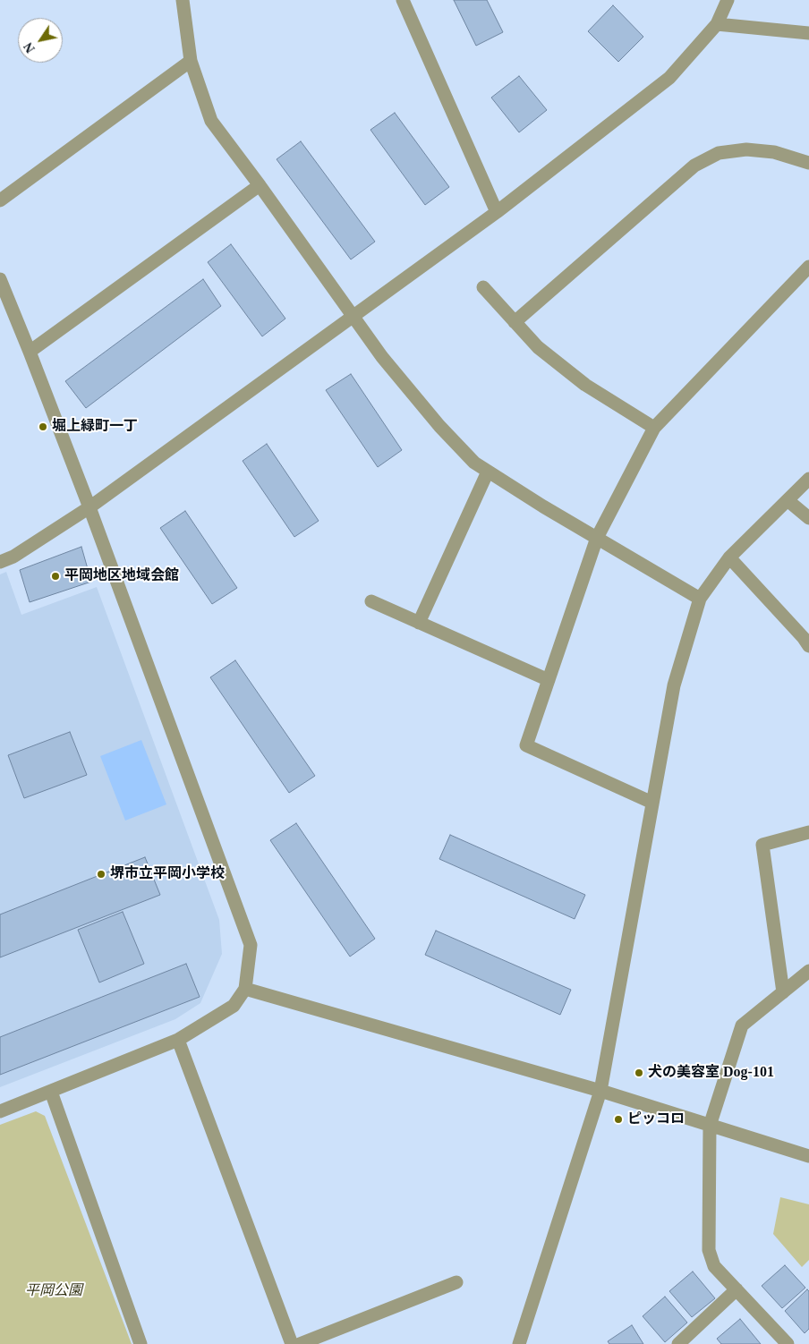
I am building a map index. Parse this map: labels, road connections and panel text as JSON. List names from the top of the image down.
{
  "parks": ["平岡公園"],
  "places": [
    "堀上緑町一丁",
    "平岡地区地域会館",
    "堺市立平岡小学校",
    "犬の美容室 Dog-101",
    "ピッコロ"
  ],
  "north": "bottom left"
}
